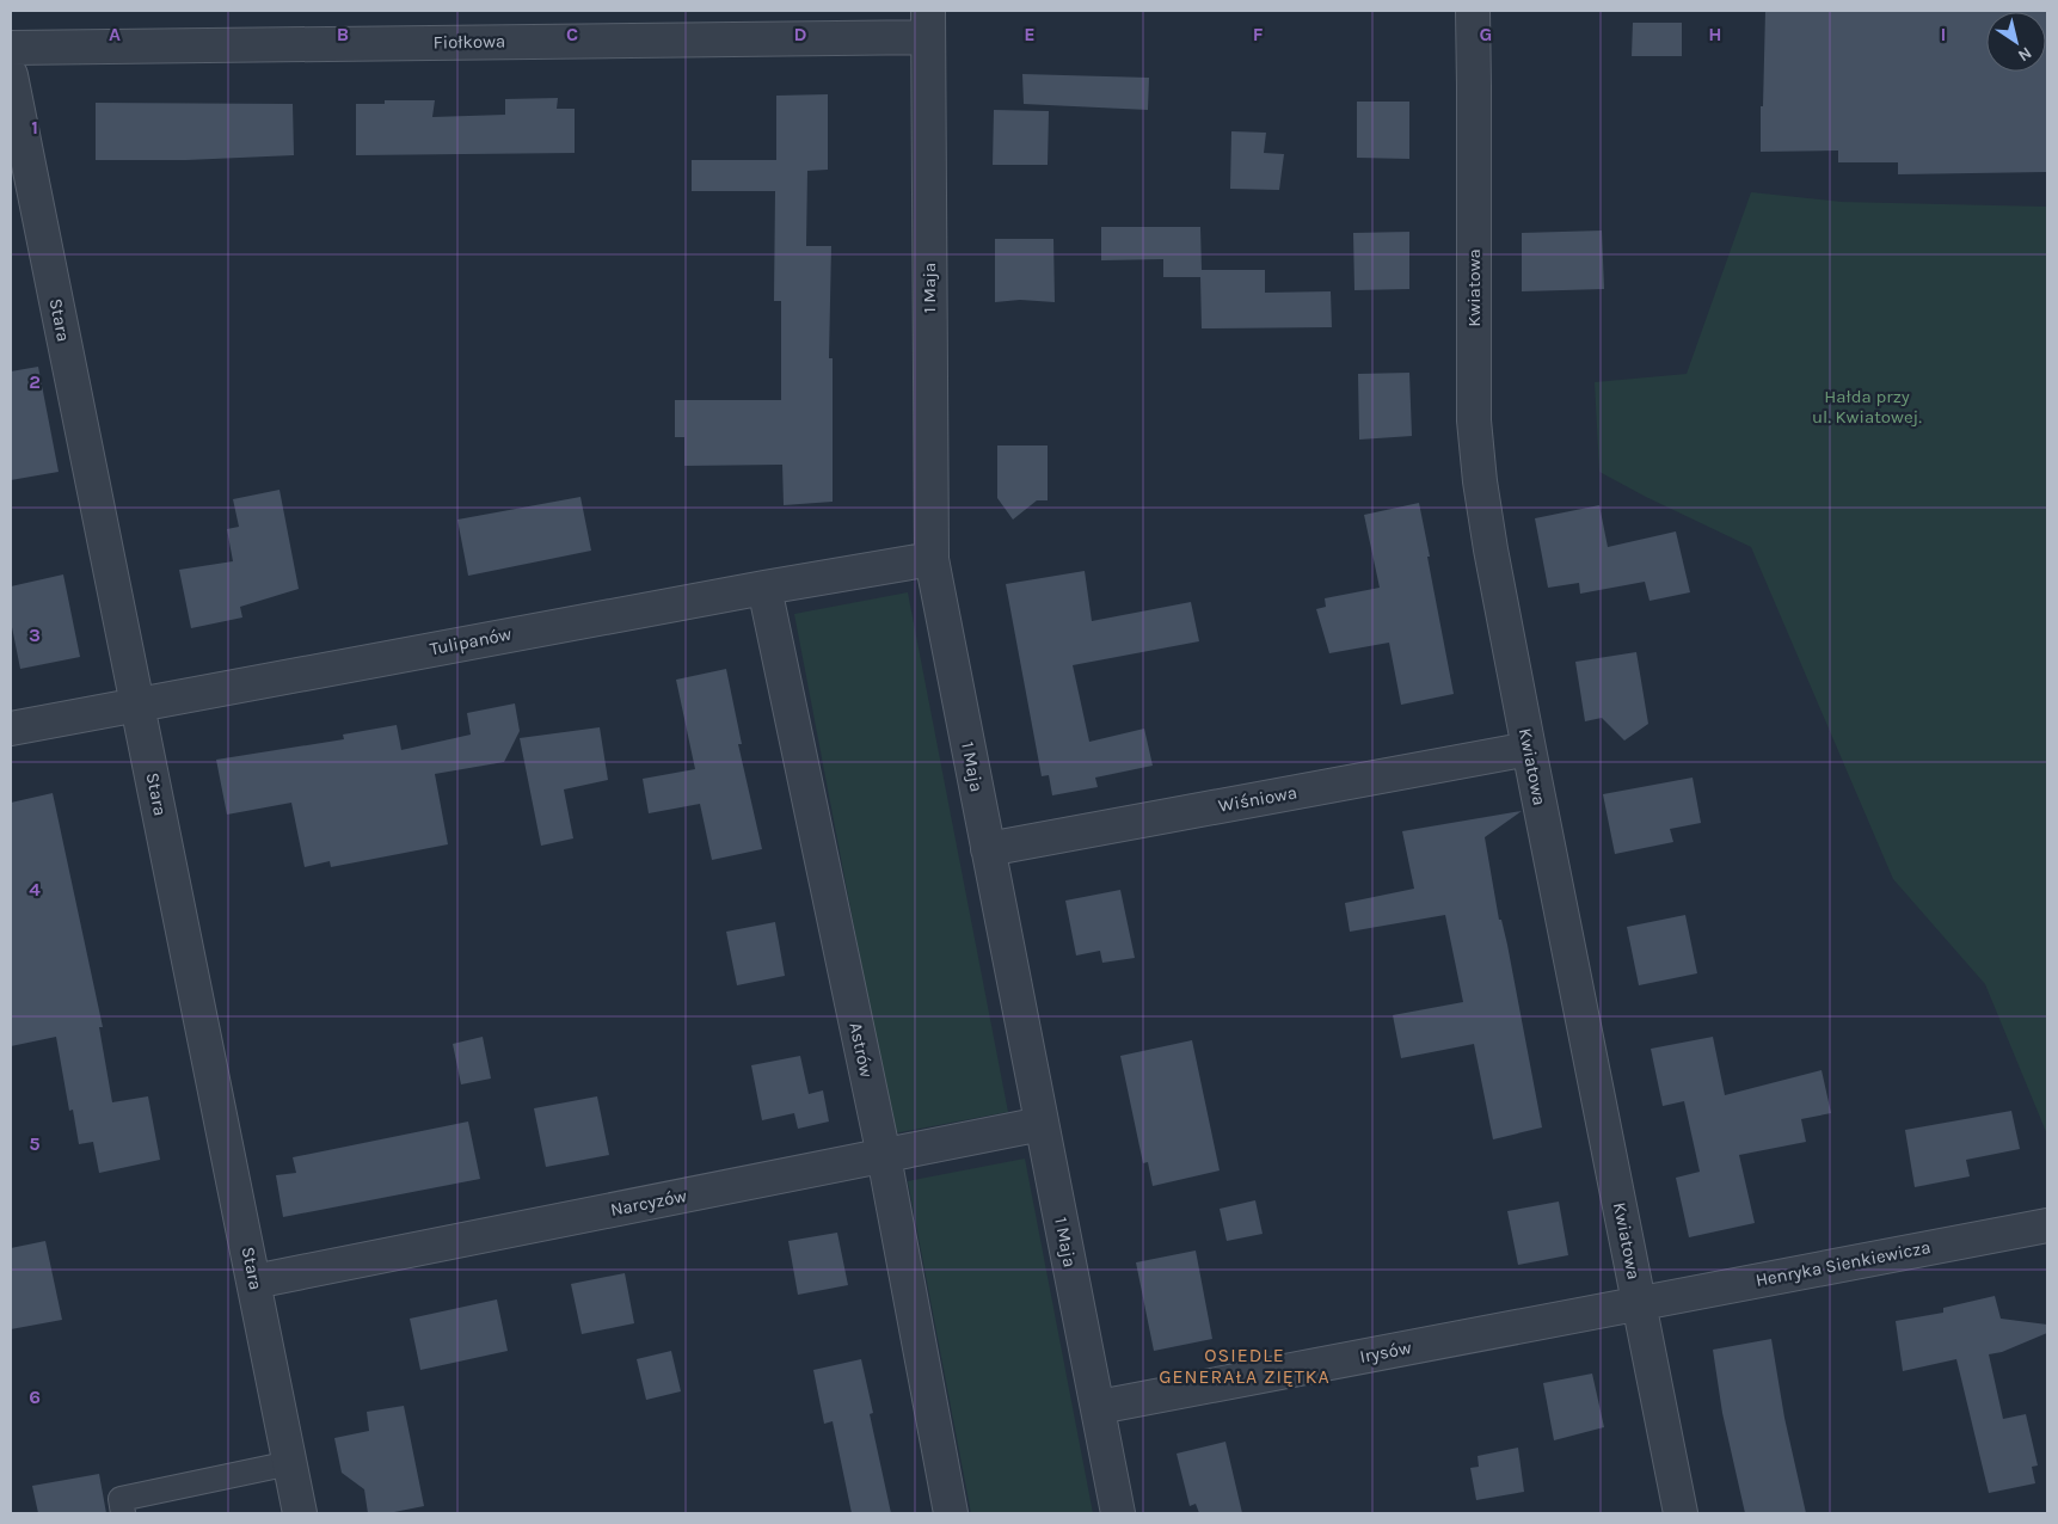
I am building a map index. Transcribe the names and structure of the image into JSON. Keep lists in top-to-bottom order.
{
  "streets": {
    "street": [
      "Fiołkowa",
      "1 Maja",
      "Kwiatowa",
      "Stara",
      "Tulipanów",
      "Wiśniowa",
      "Astrów",
      "Narcyzów",
      "Henryka Sienkiewicza",
      "Irysów"
    ]
  },
  "crossings": [
    ["Fiołkowa", "1 Maja"],
    ["1 Maja", "Tulipanów"],
    ["1 Maja", "Wiśniowa"],
    ["1 Maja", "Narcyzów"],
    ["1 Maja", "Irysów"],
    ["Kwiatowa", "Wiśniowa"],
    ["Kwiatowa", "Henryka Sienkiewicza"],
    ["Kwiatowa", "Irysów"],
    ["Stara", "Tulipanów"],
    ["Stara", "Narcyzów"],
    ["Tulipanów", "Astrów"],
    ["Astrów", "Narcyzów"],
    ["Henryka Sienkiewicza", "Irysów"]
  ],
  "districts": ["OSIEDLE GENERAŁA ZIĘTKA"],
  "parks": ["Hałda przy ul. Kwiatowej."],
  "north": "bottom right",
  "grid": {
    "columns": [
      "A",
      "B",
      "C",
      "D",
      "E",
      "F",
      "G",
      "H",
      "I"
    ],
    "rows": [
      "1",
      "2",
      "3",
      "4",
      "5",
      "6"
    ]
  }
}
